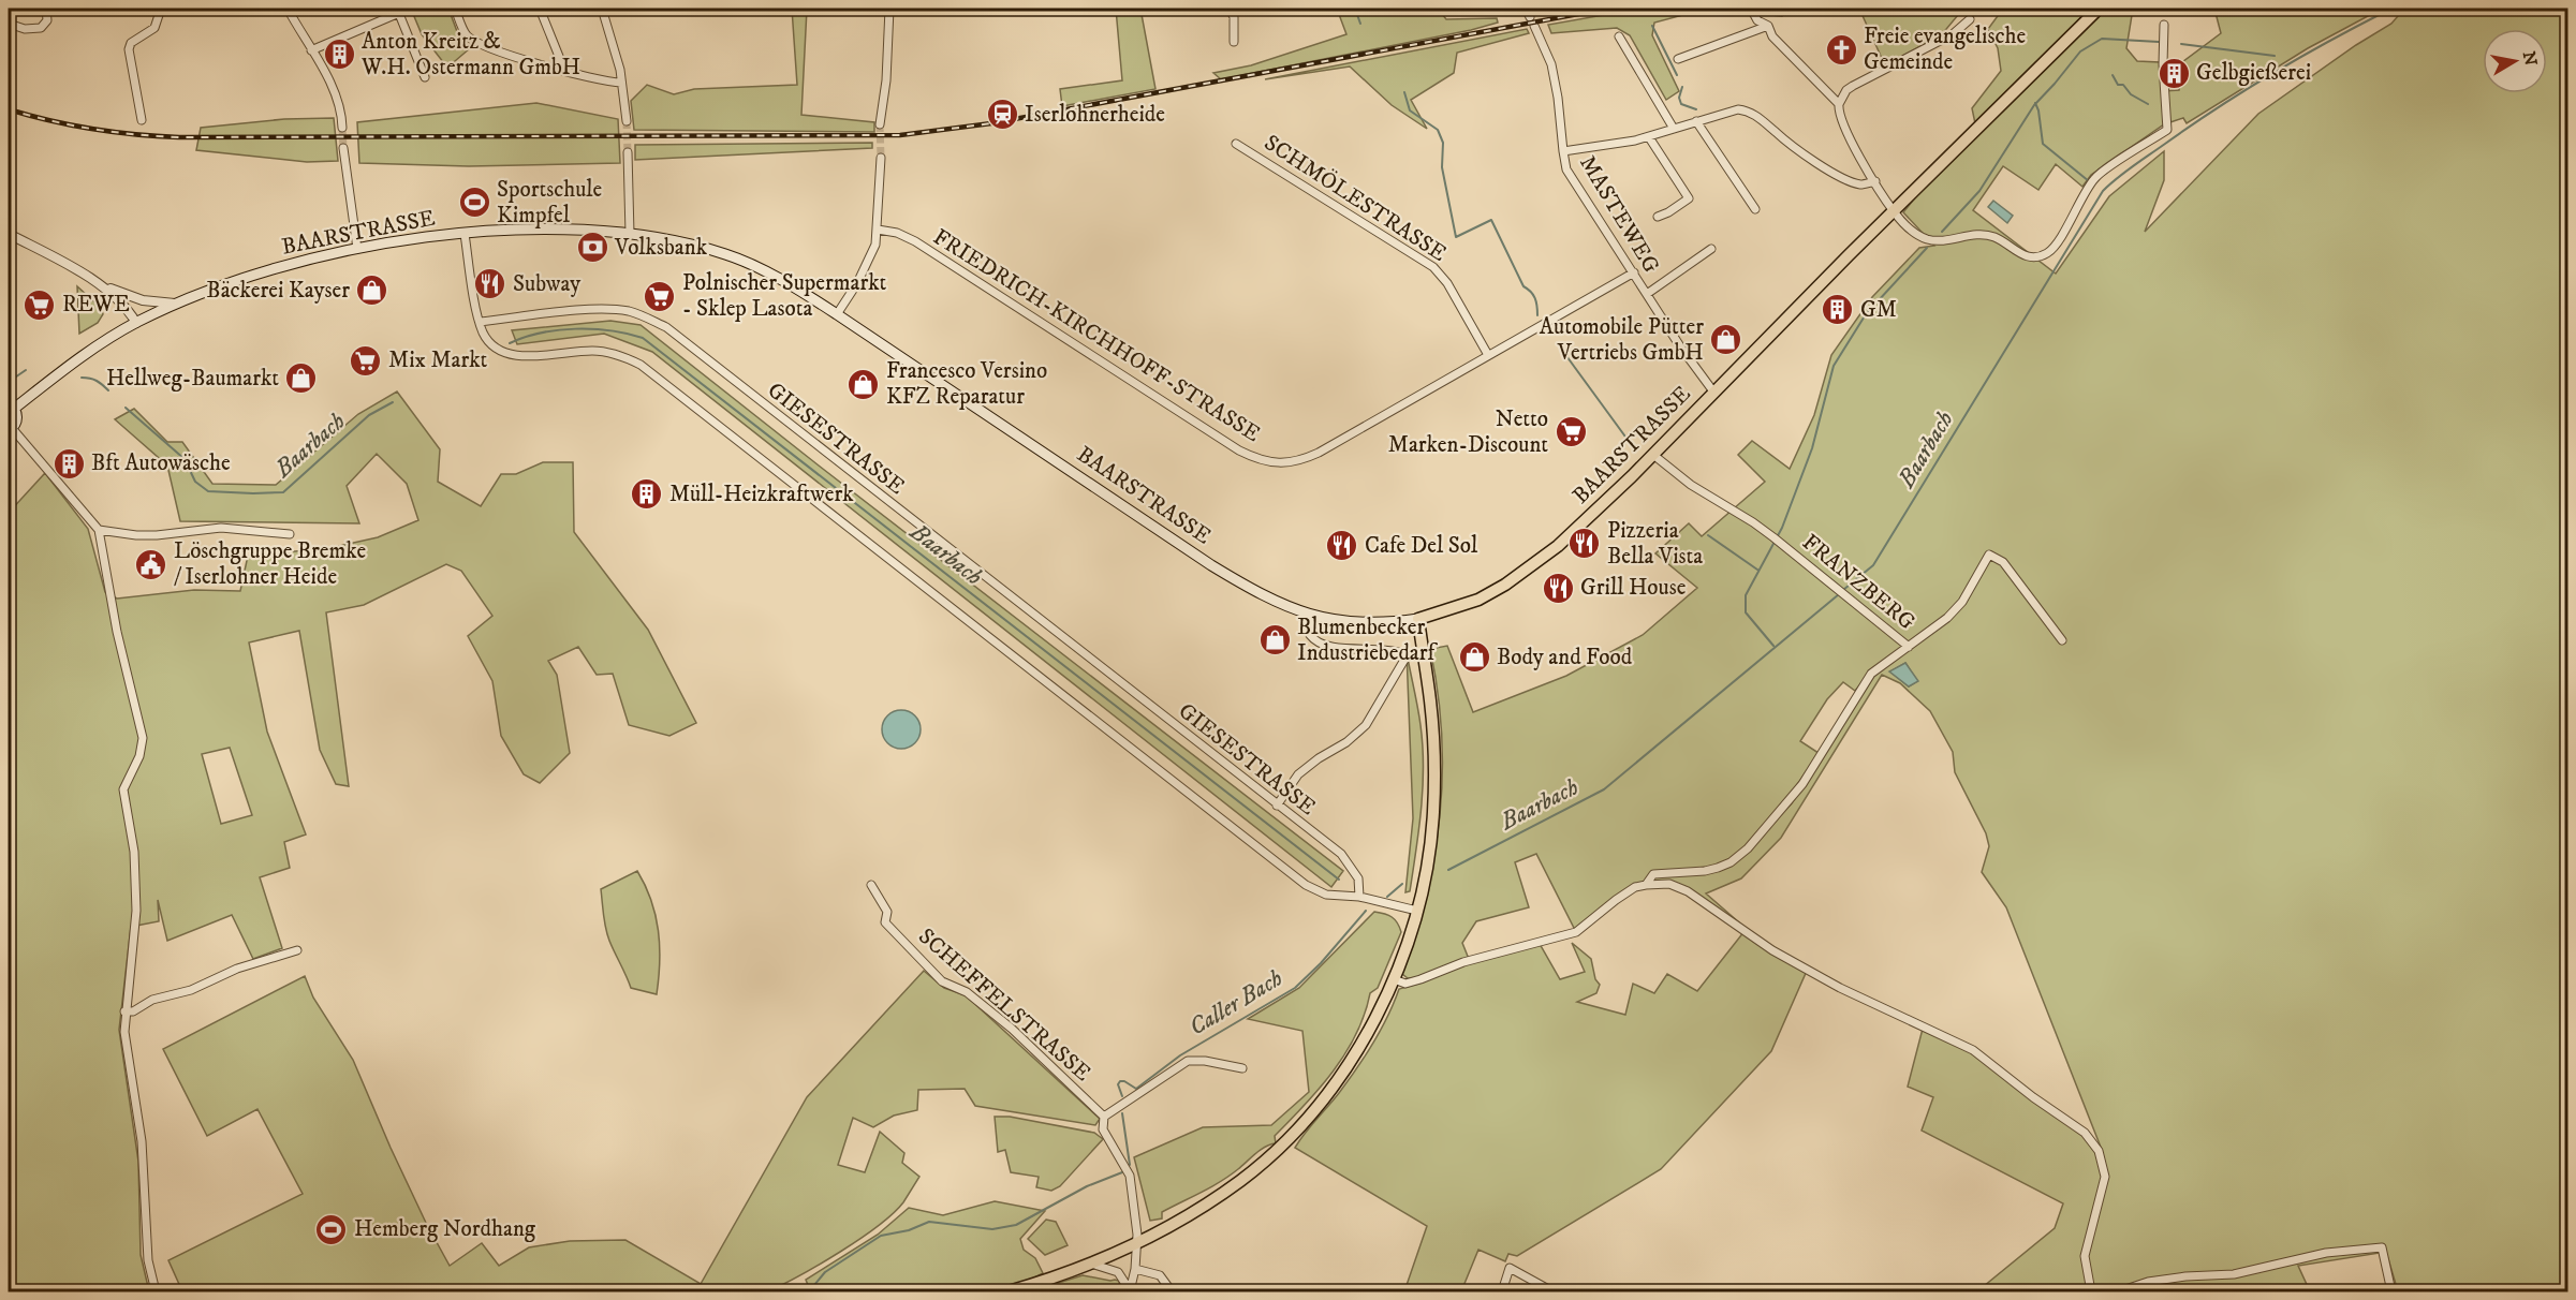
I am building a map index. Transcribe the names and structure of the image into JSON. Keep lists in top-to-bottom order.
{
  "streets": {
    "main road": ["BAARSTRASSE"],
    "street": [
      "SCHMÖLESTRASSE",
      "MASTEWEG",
      "FRIEDRICH-KIRCHHOFF-STRASSE",
      "GIESESTRASSE",
      "FRANZBERG",
      "SCHEFFELSTRASSE"
    ]
  },
  "crossings": [
    ["SCHMÖLESTRASSE", "FRIEDRICH-KIRCHHOFF-STRASSE"],
    ["MASTEWEG", "BAARSTRASSE"],
    ["MASTEWEG", "FRIEDRICH-KIRCHHOFF-STRASSE"],
    ["BAARSTRASSE", "FRANZBERG"]
  ],
  "water": ["Baarbach", "Caller Bach"],
  "places": {
    "church": ["Freie evangelische Gemeinde"],
    "building": [
      "Anton Kreitz & W.H. Ostermann GmbH",
      "Gelbgießerei",
      "GM",
      "Bft Autowäsche",
      "Müll-Heizkraftwerk"
    ],
    "station": ["Iserlohnerheide"],
    "sports": ["Sportschule Kimpfel", "Hemberg Nordhang"],
    "bank": ["Volksbank"],
    "restaurant": [
      "Subway",
      "Pizzeria Bella Vista",
      "Cafe Del Sol",
      "Grill House"
    ],
    "shop": [
      "Bäckerei Kayser",
      "Automobile Pütter Vertriebs GmbH",
      "Hellweg-Baumarkt",
      "Francesco Versino KFZ Reparatur",
      "Blumenbecker Industriebedarf",
      "Body and Food"
    ],
    "supermarket": [
      "Polnischer Supermarkt - Sklep Lasota",
      "REWE",
      "Mix Markt",
      "Netto Marken-Discount"
    ],
    "public building": ["Löschgruppe Bremke / Iserlohner Heide"]
  },
  "north": "right"
}
